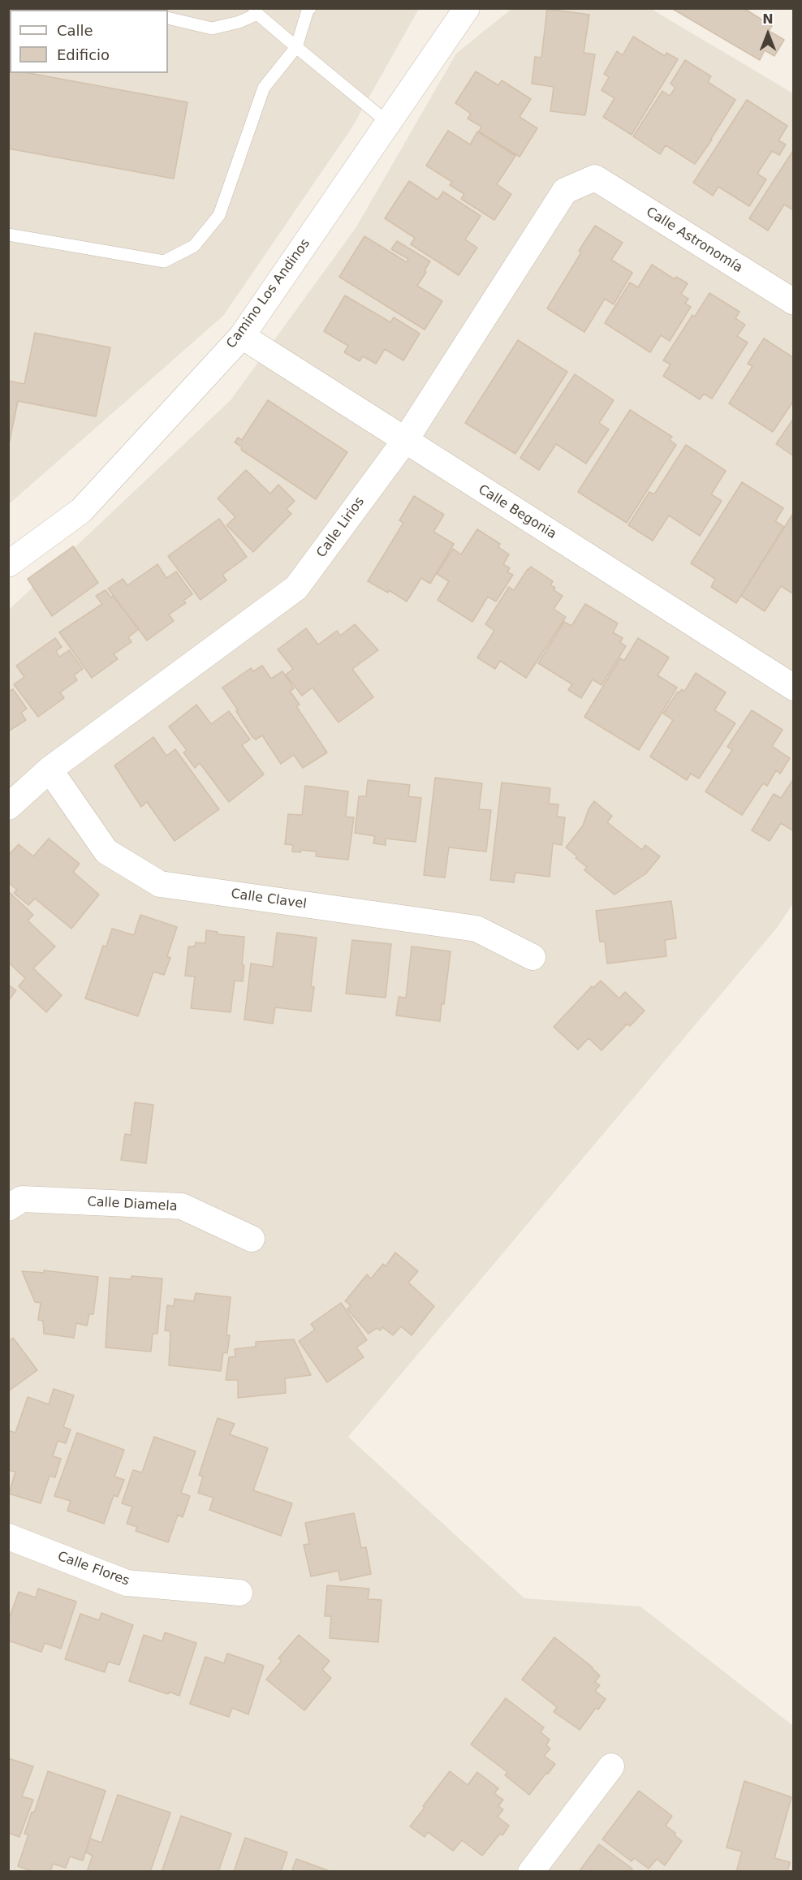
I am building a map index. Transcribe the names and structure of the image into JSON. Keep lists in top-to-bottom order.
{
  "streets": {
    "street": [
      "Calle Astronomía",
      "Camino Los Andinos",
      "Calle Begonia",
      "Calle Lirios",
      "Calle Clavel",
      "Calle Diamela",
      "Calle Flores"
    ]
  },
  "crossings": [
    ["Calle Astronomía", "Calle Lirios"],
    ["Camino Los Andinos", "Calle Begonia"],
    ["Calle Begonia", "Calle Lirios"],
    ["Calle Lirios", "Calle Clavel"]
  ],
  "legend": ["Calle", "Edificio"],
  "north": "top"
}
